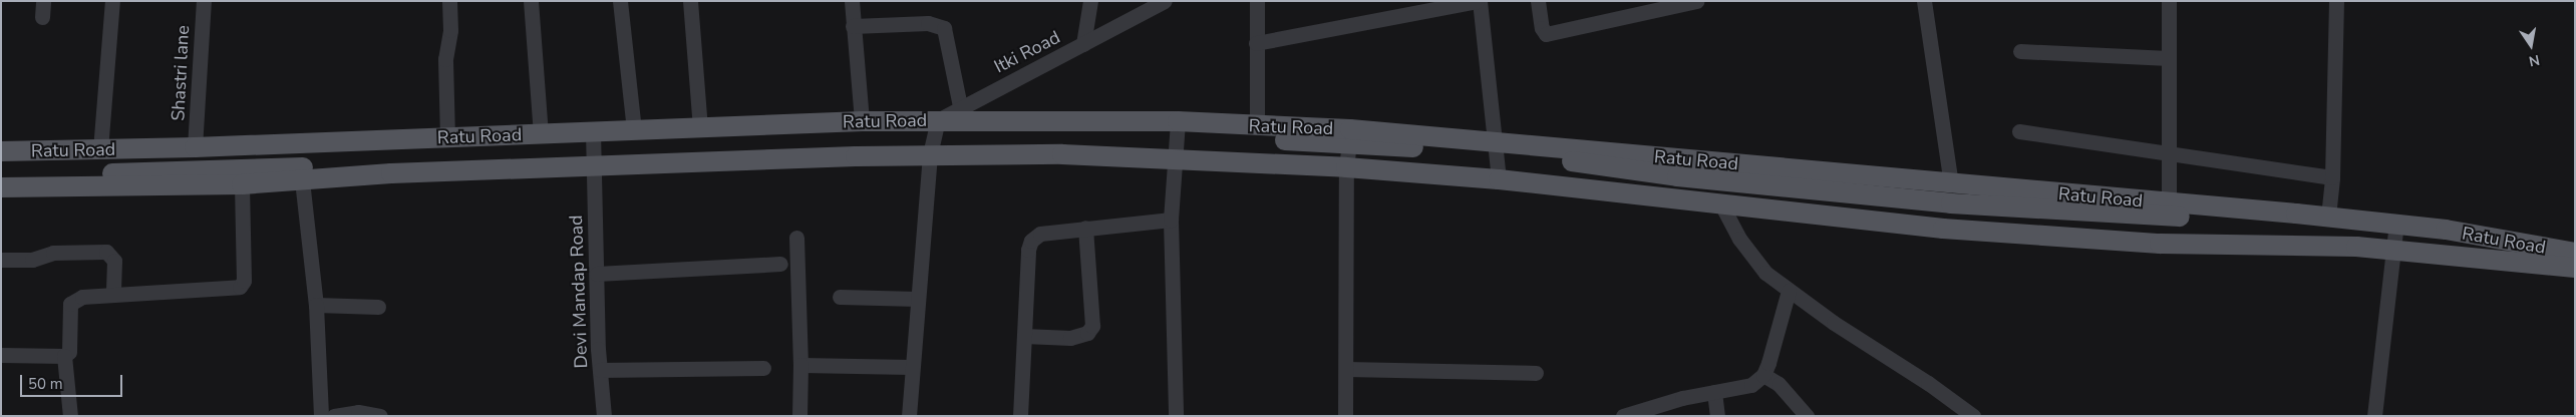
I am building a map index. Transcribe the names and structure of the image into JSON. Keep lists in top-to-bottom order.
{
  "streets": {
    "main road": ["Ratu Road"],
    "street": ["Itki Road", "Shastri lane", "Devi Mandap Road"]
  },
  "crossings": [
    ["Itki Road", "Ratu Road"],
    ["Shastri lane", "Ratu Road"],
    ["Ratu Road", "Devi Mandap Road"]
  ],
  "scale_bar": "50 m",
  "north": "bottom"
}
